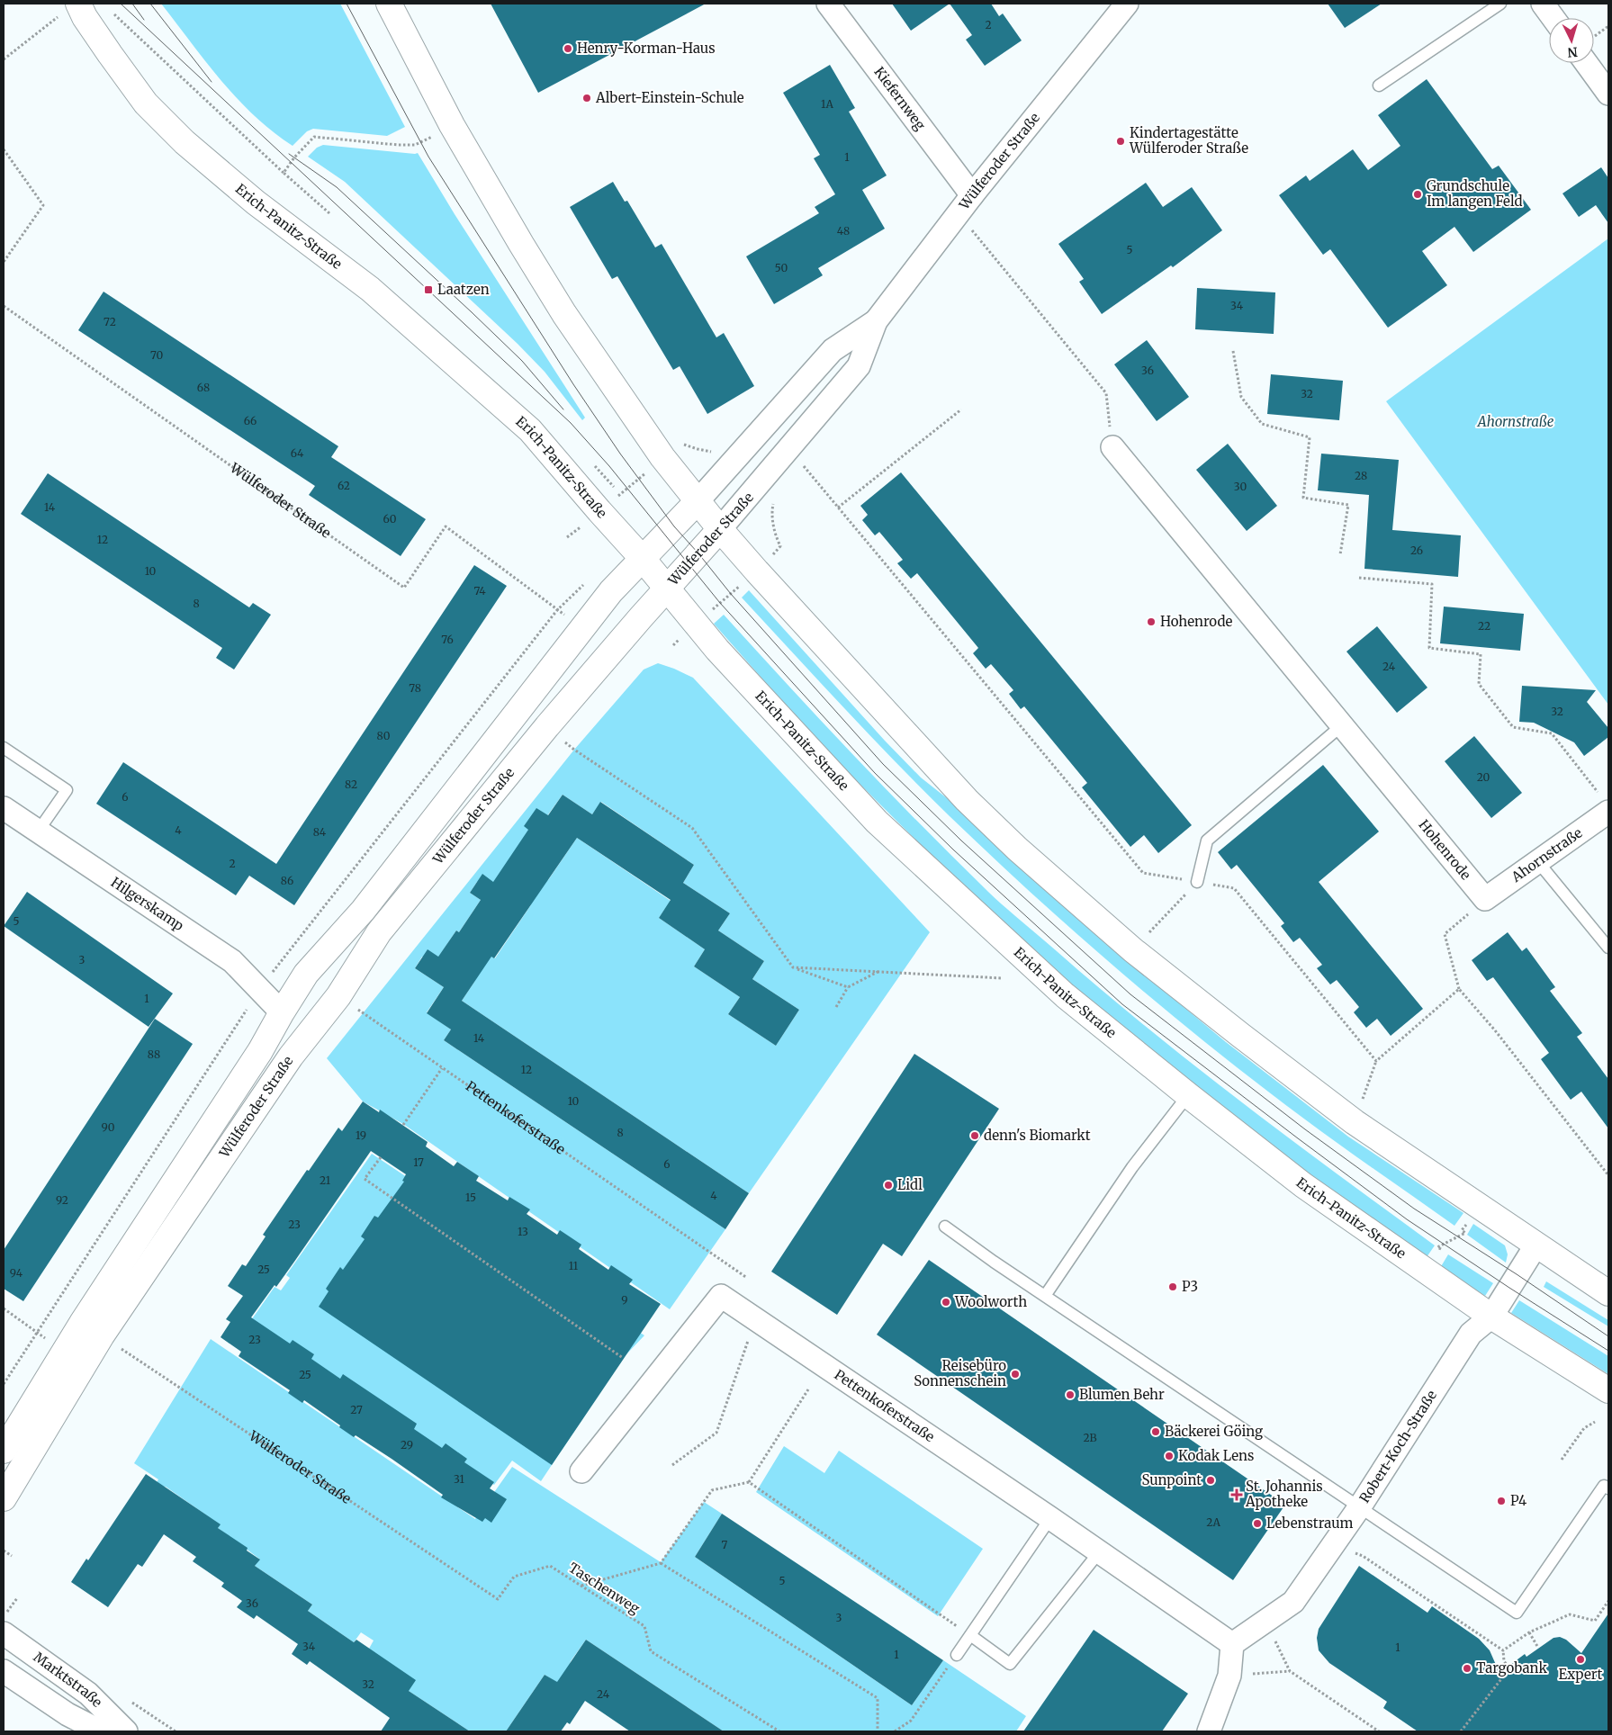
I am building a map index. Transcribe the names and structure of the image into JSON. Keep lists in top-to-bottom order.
{
  "streets": {
    "main road": ["Wülferoder Straße", "Erich-Panitz-Straße"],
    "street": [
      "Kiefernweg",
      "Hohenrode",
      "Ahornstraße",
      "Hilgerskamp",
      "Pettenkoferstraße",
      "Robert-Koch-Straße",
      "Marktstraße"
    ],
    "path": ["Taschenweg"]
  },
  "crossings": [
    ["Kiefernweg", "Wülferoder Straße"],
    ["Wülferoder Straße", "Erich-Panitz-Straße"],
    ["Wülferoder Straße", "Hilgerskamp"],
    ["Wülferoder Straße", "Pettenkoferstraße"],
    ["Wülferoder Straße", "Taschenweg"],
    ["Erich-Panitz-Straße", "Robert-Koch-Straße"],
    ["Hohenrode", "Ahornstraße"],
    ["Pettenkoferstraße", "Robert-Koch-Straße"]
  ],
  "parks": ["Ahornstraße"],
  "places": {
    "other": [
      "Henry-Korman-Haus",
      "Albert-Einstein-Schule",
      "Kindertagestätte Wülferoder Straße",
      "Grundschule Im langen Feld",
      "Hohenrode",
      "denn's Biomarkt",
      "Lidl",
      "P3",
      "Woolworth",
      "Reisebüro Sonnenschein",
      "Blumen Behr",
      "Bäckerei Göing",
      "Kodak Lens",
      "Sunpoint",
      "P4",
      "Lebenstraum",
      "Expert",
      "Targobank"
    ],
    "transit": ["Laatzen"],
    "health": ["St. Johannis Apotheke"]
  },
  "house_numbers": [
    "2",
    "1A",
    "1",
    "48",
    "5",
    "50",
    "34",
    "72",
    "70",
    "36",
    "68",
    "32",
    "66",
    "64",
    "28",
    "62",
    "30",
    "14",
    "60",
    "12",
    "26",
    "10",
    "74",
    "8",
    "22",
    "76",
    "24",
    "78",
    "32",
    "80",
    "20",
    "82",
    "6",
    "4",
    "84",
    "2",
    "86",
    "5",
    "3",
    "1",
    "14",
    "88",
    "12",
    "10",
    "90",
    "8",
    "19",
    "17",
    "6",
    "21",
    "4",
    "15",
    "92",
    "23",
    "13",
    "11",
    "25",
    "94",
    "9",
    "23",
    "25",
    "27",
    "2B",
    "29",
    "31",
    "2A",
    "7",
    "5",
    "36",
    "3",
    "34",
    "1",
    "1",
    "32",
    "24"
  ],
  "north": "bottom"
}
